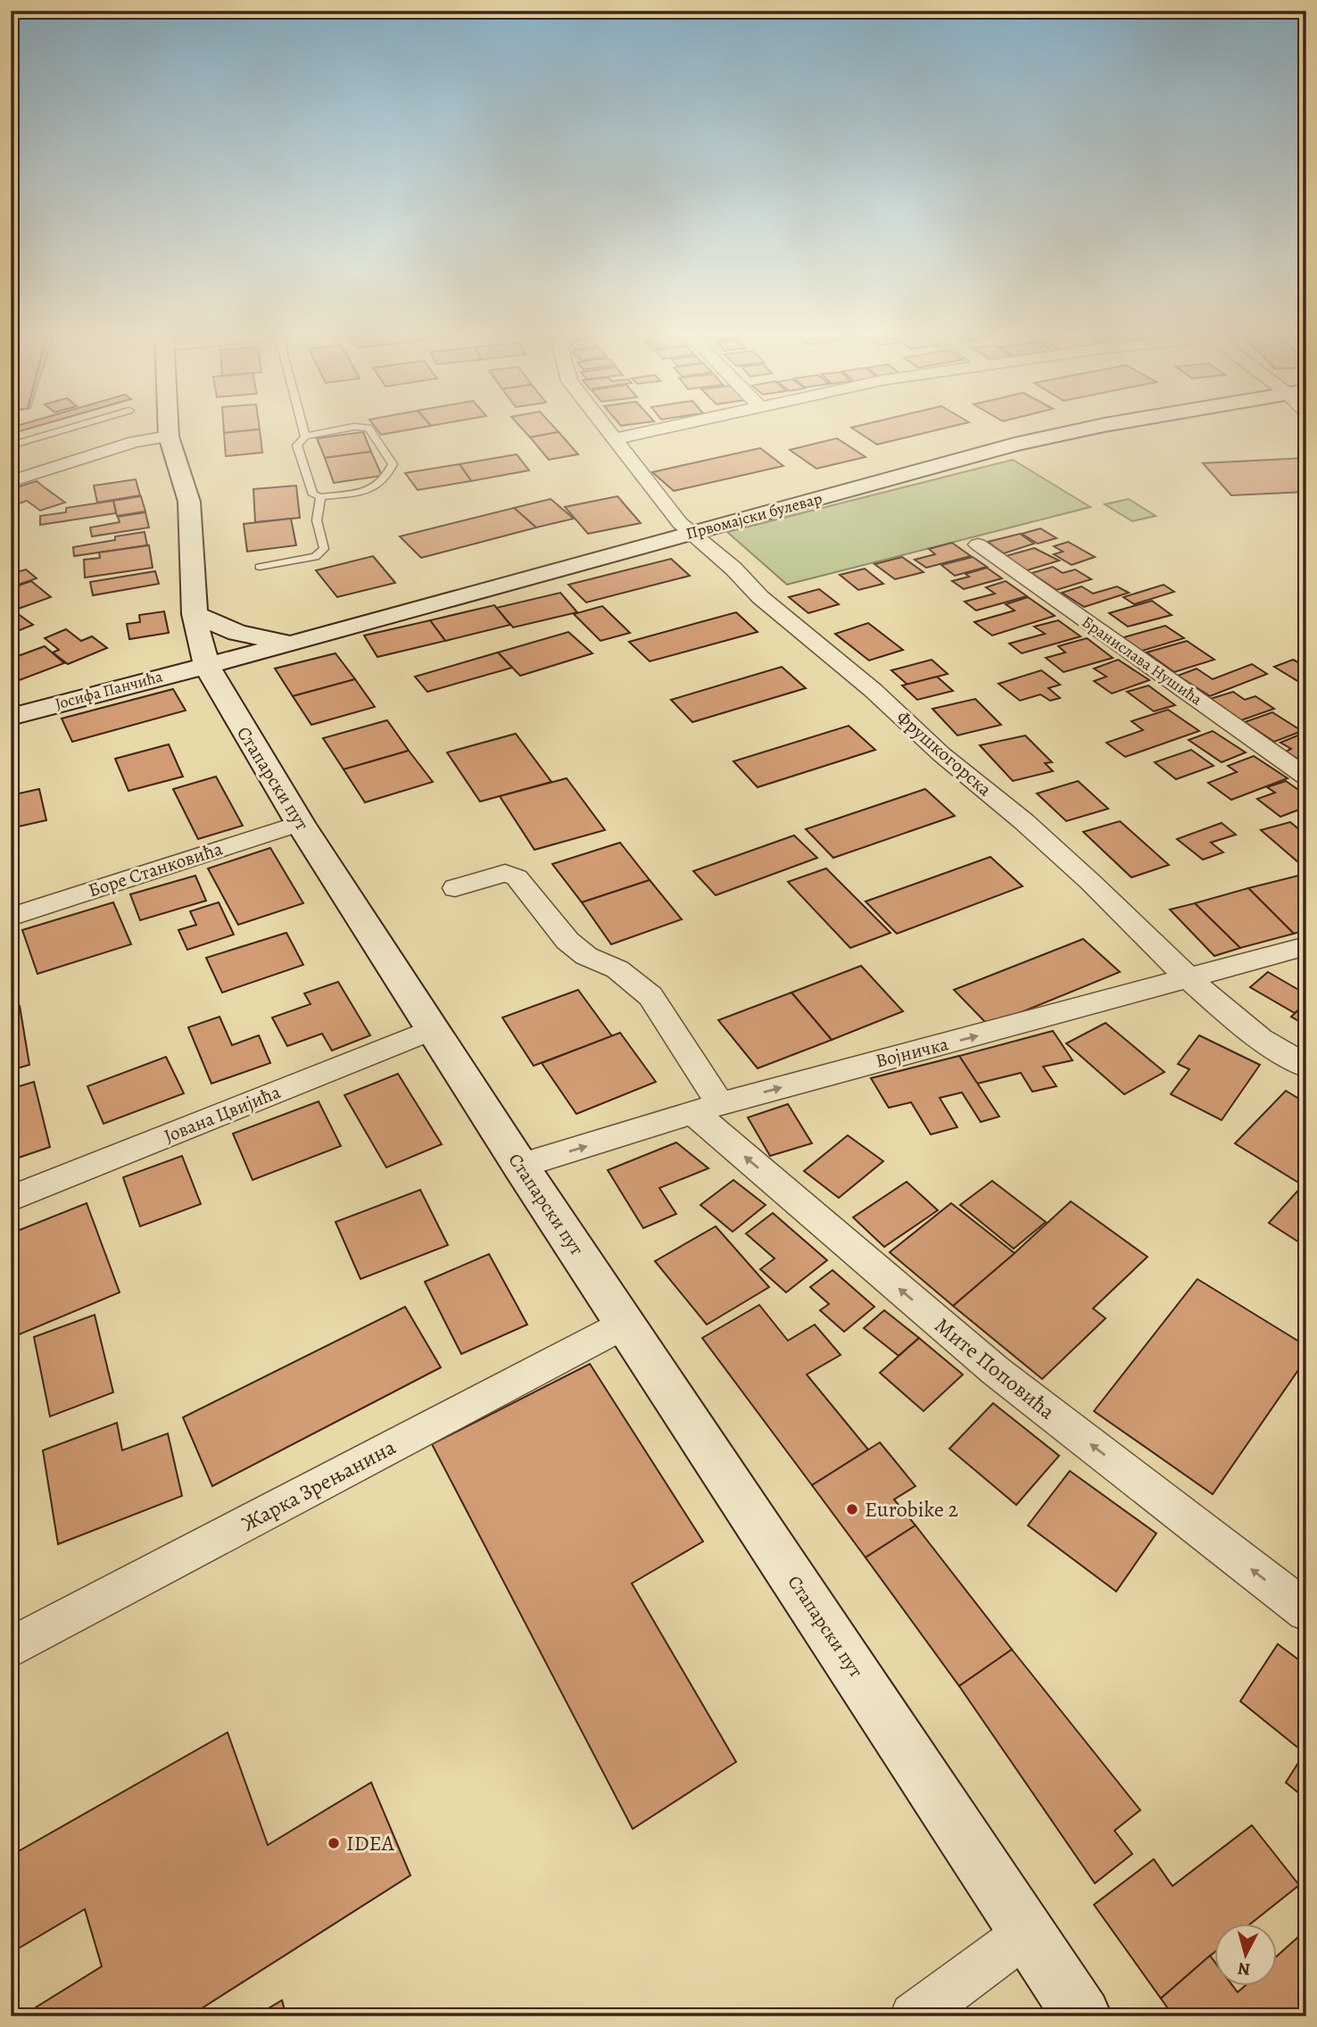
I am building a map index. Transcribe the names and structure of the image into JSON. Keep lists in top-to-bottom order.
{
  "streets": {
    "main road": ["Првомајски булевар", "Јосифа Панчића", "Стапарски пут"],
    "street": [
      "Бранислава Нушића",
      "Фрушкогорска",
      "Боре Станковића",
      "Војничка",
      "Јована Цвијића",
      "Мите Поповића",
      "Жарка Зрењанина"
    ]
  },
  "crossings": [
    ["Првомајски булевар", "Јосифа Панчића"],
    ["Првомајски булевар", "Фрушкогорска"],
    ["Првомајски булевар", "Стапарски пут"],
    ["Јосифа Панчића", "Стапарски пут"],
    ["Фрушкогорска", "Војничка"],
    ["Стапарски пут", "Боре Станковића"],
    ["Стапарски пут", "Војничка"],
    ["Стапарски пут", "Јована Цвијића"],
    ["Стапарски пут", "Жарка Зрењанина"],
    ["Војничка", "Мите Поповића"]
  ],
  "one_way": ["Војничка", "Мите Поповића"],
  "places": ["Eurobike 2", "IDEA"],
  "north": "bottom"
}
